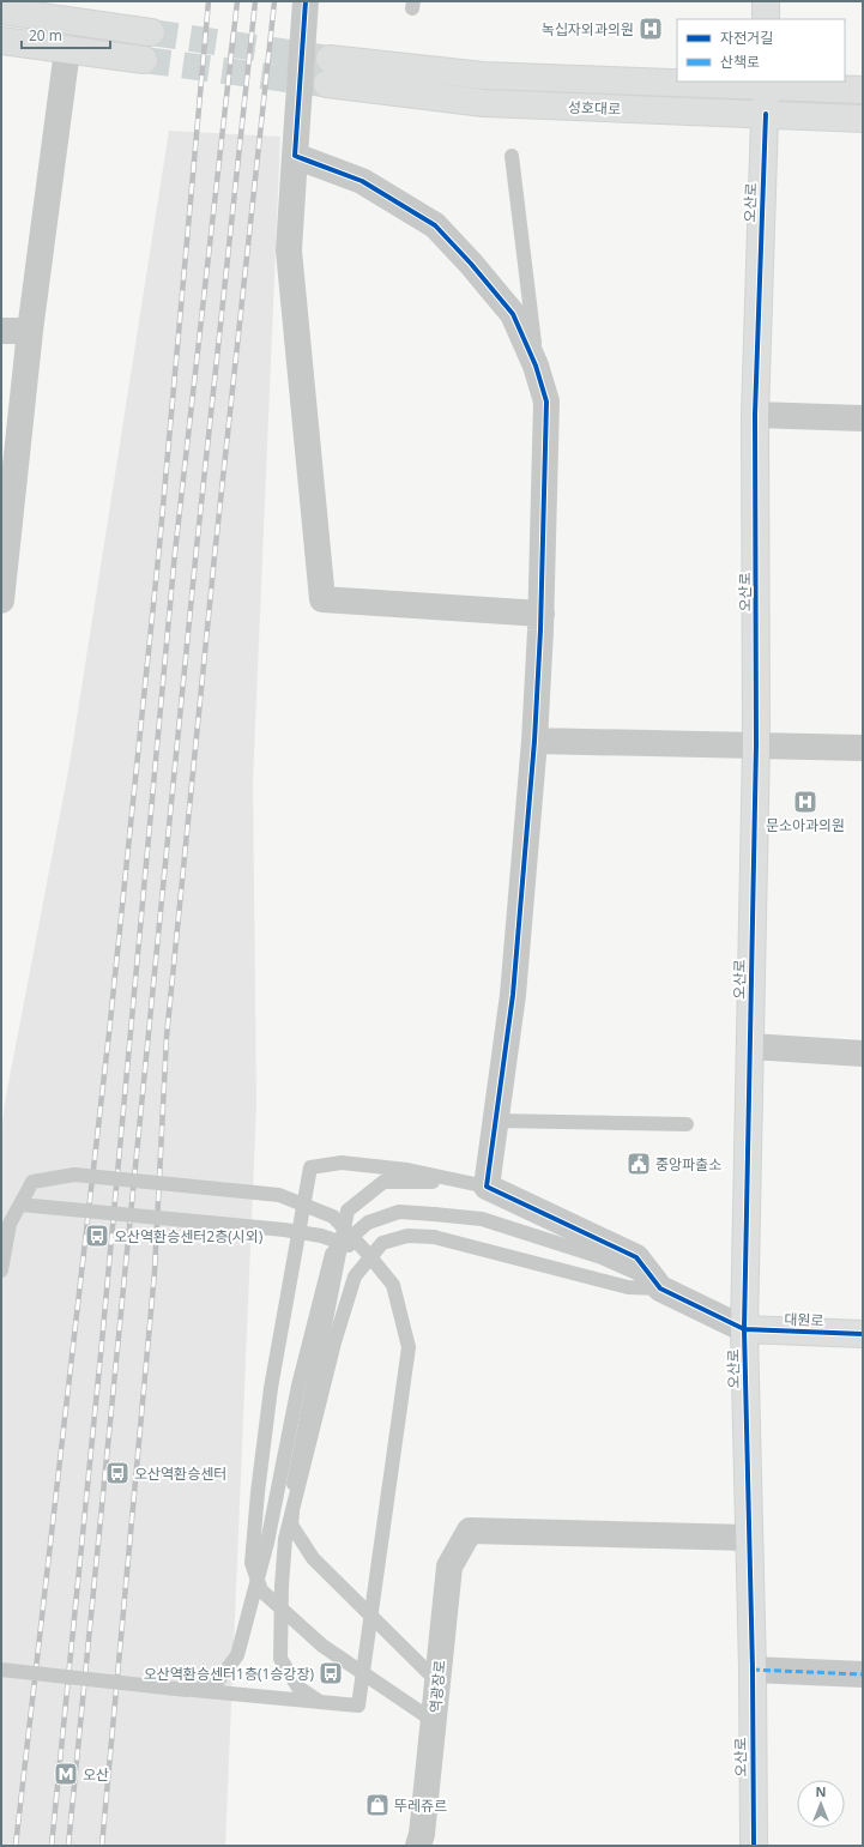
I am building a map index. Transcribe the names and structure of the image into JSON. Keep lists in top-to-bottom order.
{
  "streets": {
    "street": [
      "성호대로",
      "오산로",
      "대원로",
      "역광장로"
    ]
  },
  "crossings": [
    ["성호대로", "오산로"],
    ["오산로", "대원로"],
    ["오산로", "역광장로"]
  ],
  "places": {
    "hospital": ["녹십자외과의원", "문소아과의원"],
    "public building": ["중앙파출소"],
    "bus stop": ["오산역환승센터2층(시외)", "오산역환승센터", "오산역환승센터1층(1승강장)"],
    "metro station": ["오산"],
    "shop": ["뚜레쥬르"]
  },
  "legend": ["자전거길", "산책로"],
  "scale_bar": "20 m",
  "north": "top"
}
